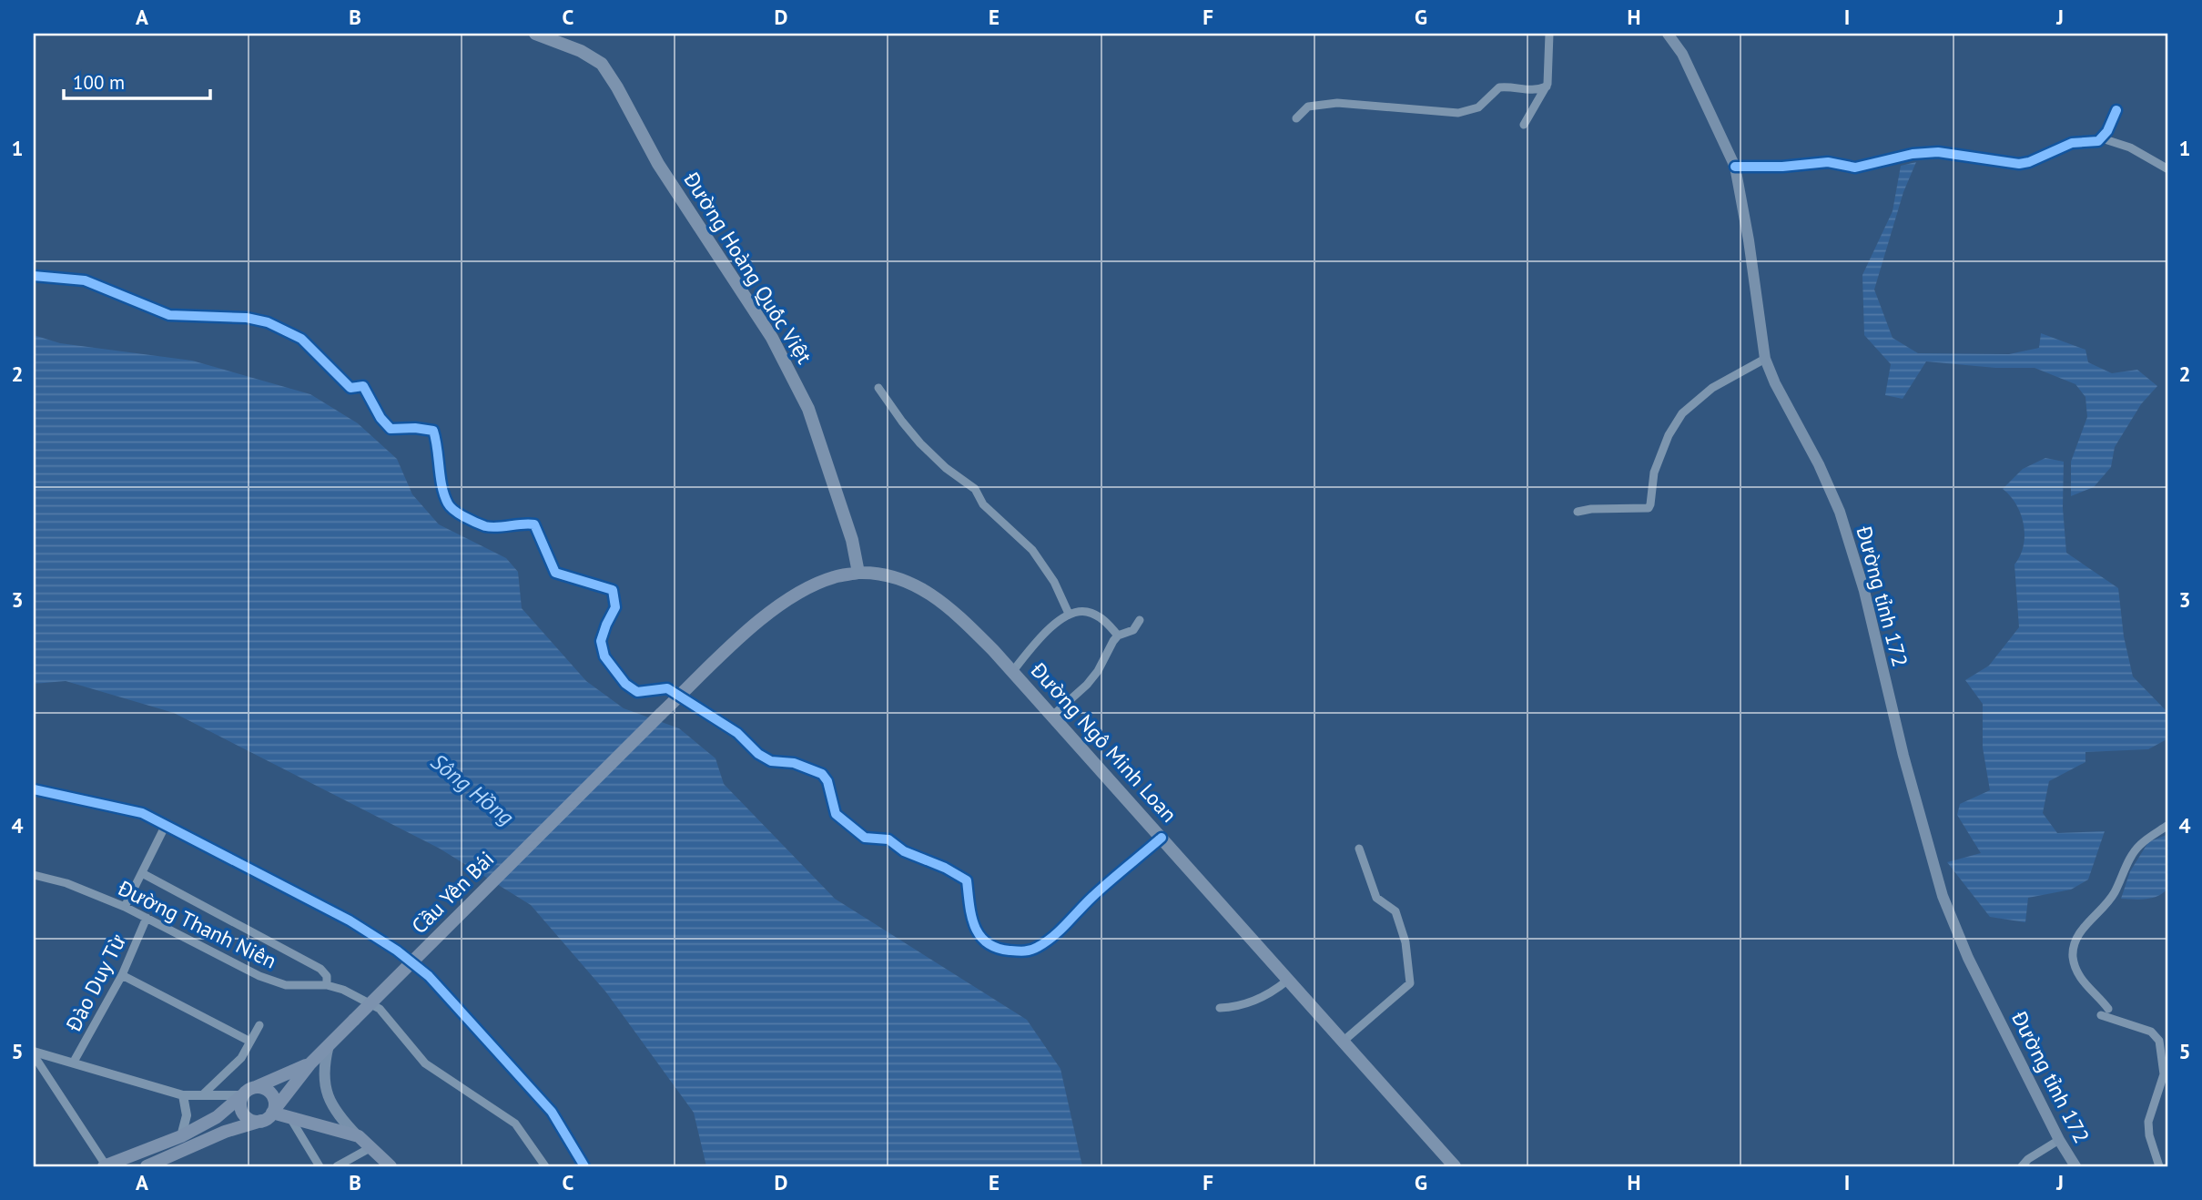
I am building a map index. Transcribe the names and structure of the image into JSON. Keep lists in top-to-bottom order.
{
  "streets": {
    "highway": ["Đường Hoàng Quốc Việt", "Đường Ngô Minh Loan"],
    "main road": ["Đường tỉnh 172", "Cầu Yên Bái"],
    "street": ["Đường Thanh Niên", "Đào Duy Từ"]
  },
  "crossings": [
    ["Đường Hoàng Quốc Việt", "Đường Ngô Minh Loan"],
    ["Đường Ngô Minh Loan", "Cầu Yên Bái"],
    ["Đường Thanh Niên", "Đào Duy Từ"]
  ],
  "water": ["Sông Hồng"],
  "scale_bar": "100 m",
  "grid": {
    "columns": [
      "A",
      "B",
      "C",
      "D",
      "E",
      "F",
      "G",
      "H",
      "I",
      "J"
    ],
    "rows": [
      "1",
      "2",
      "3",
      "4",
      "5"
    ]
  }
}
